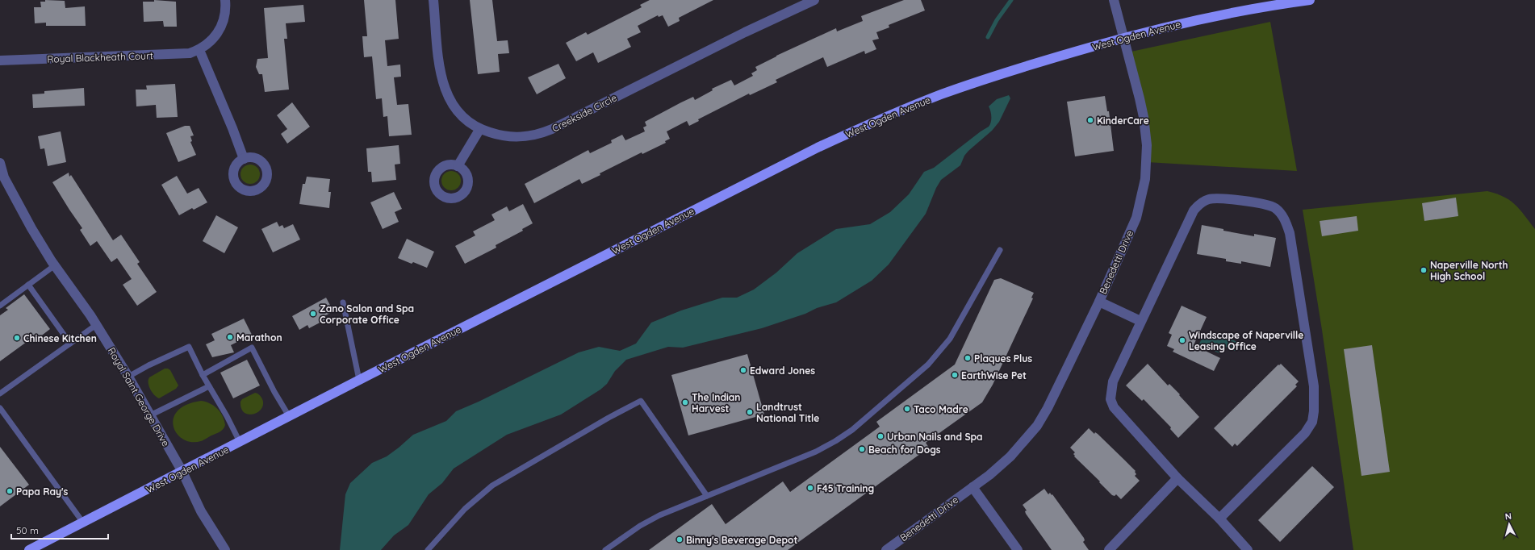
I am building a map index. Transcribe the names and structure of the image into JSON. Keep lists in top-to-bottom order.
{
  "streets": {
    "main road": ["West Ogden Avenue"],
    "street": [
      "Royal Blackheath Court",
      "Creekside Circle",
      "Benedetti Drive",
      "Royal Saint George Drive"
    ]
  },
  "crossings": [
    ["West Ogden Avenue", "Benedetti Drive"],
    ["West Ogden Avenue", "Royal Saint George Drive"]
  ],
  "places": [
    "KinderCare",
    "Naperville North High School",
    "Zano Salon and Spa Corporate Office",
    "Marathon",
    "Chinese Kitchen",
    "Windscape of Naperville Leasing Office",
    "Plaques Plus",
    "Edward Jones",
    "EarthWise Pet",
    "The Indian Harvest",
    "Taco Madre",
    "Landtrust National Title",
    "Urban Nails and Spa",
    "Beach for Dogs",
    "F45 Training",
    "Papa Ray's",
    "Binny's Beverage Depot"
  ],
  "scale_bar": "50 m",
  "north": "top"
}
